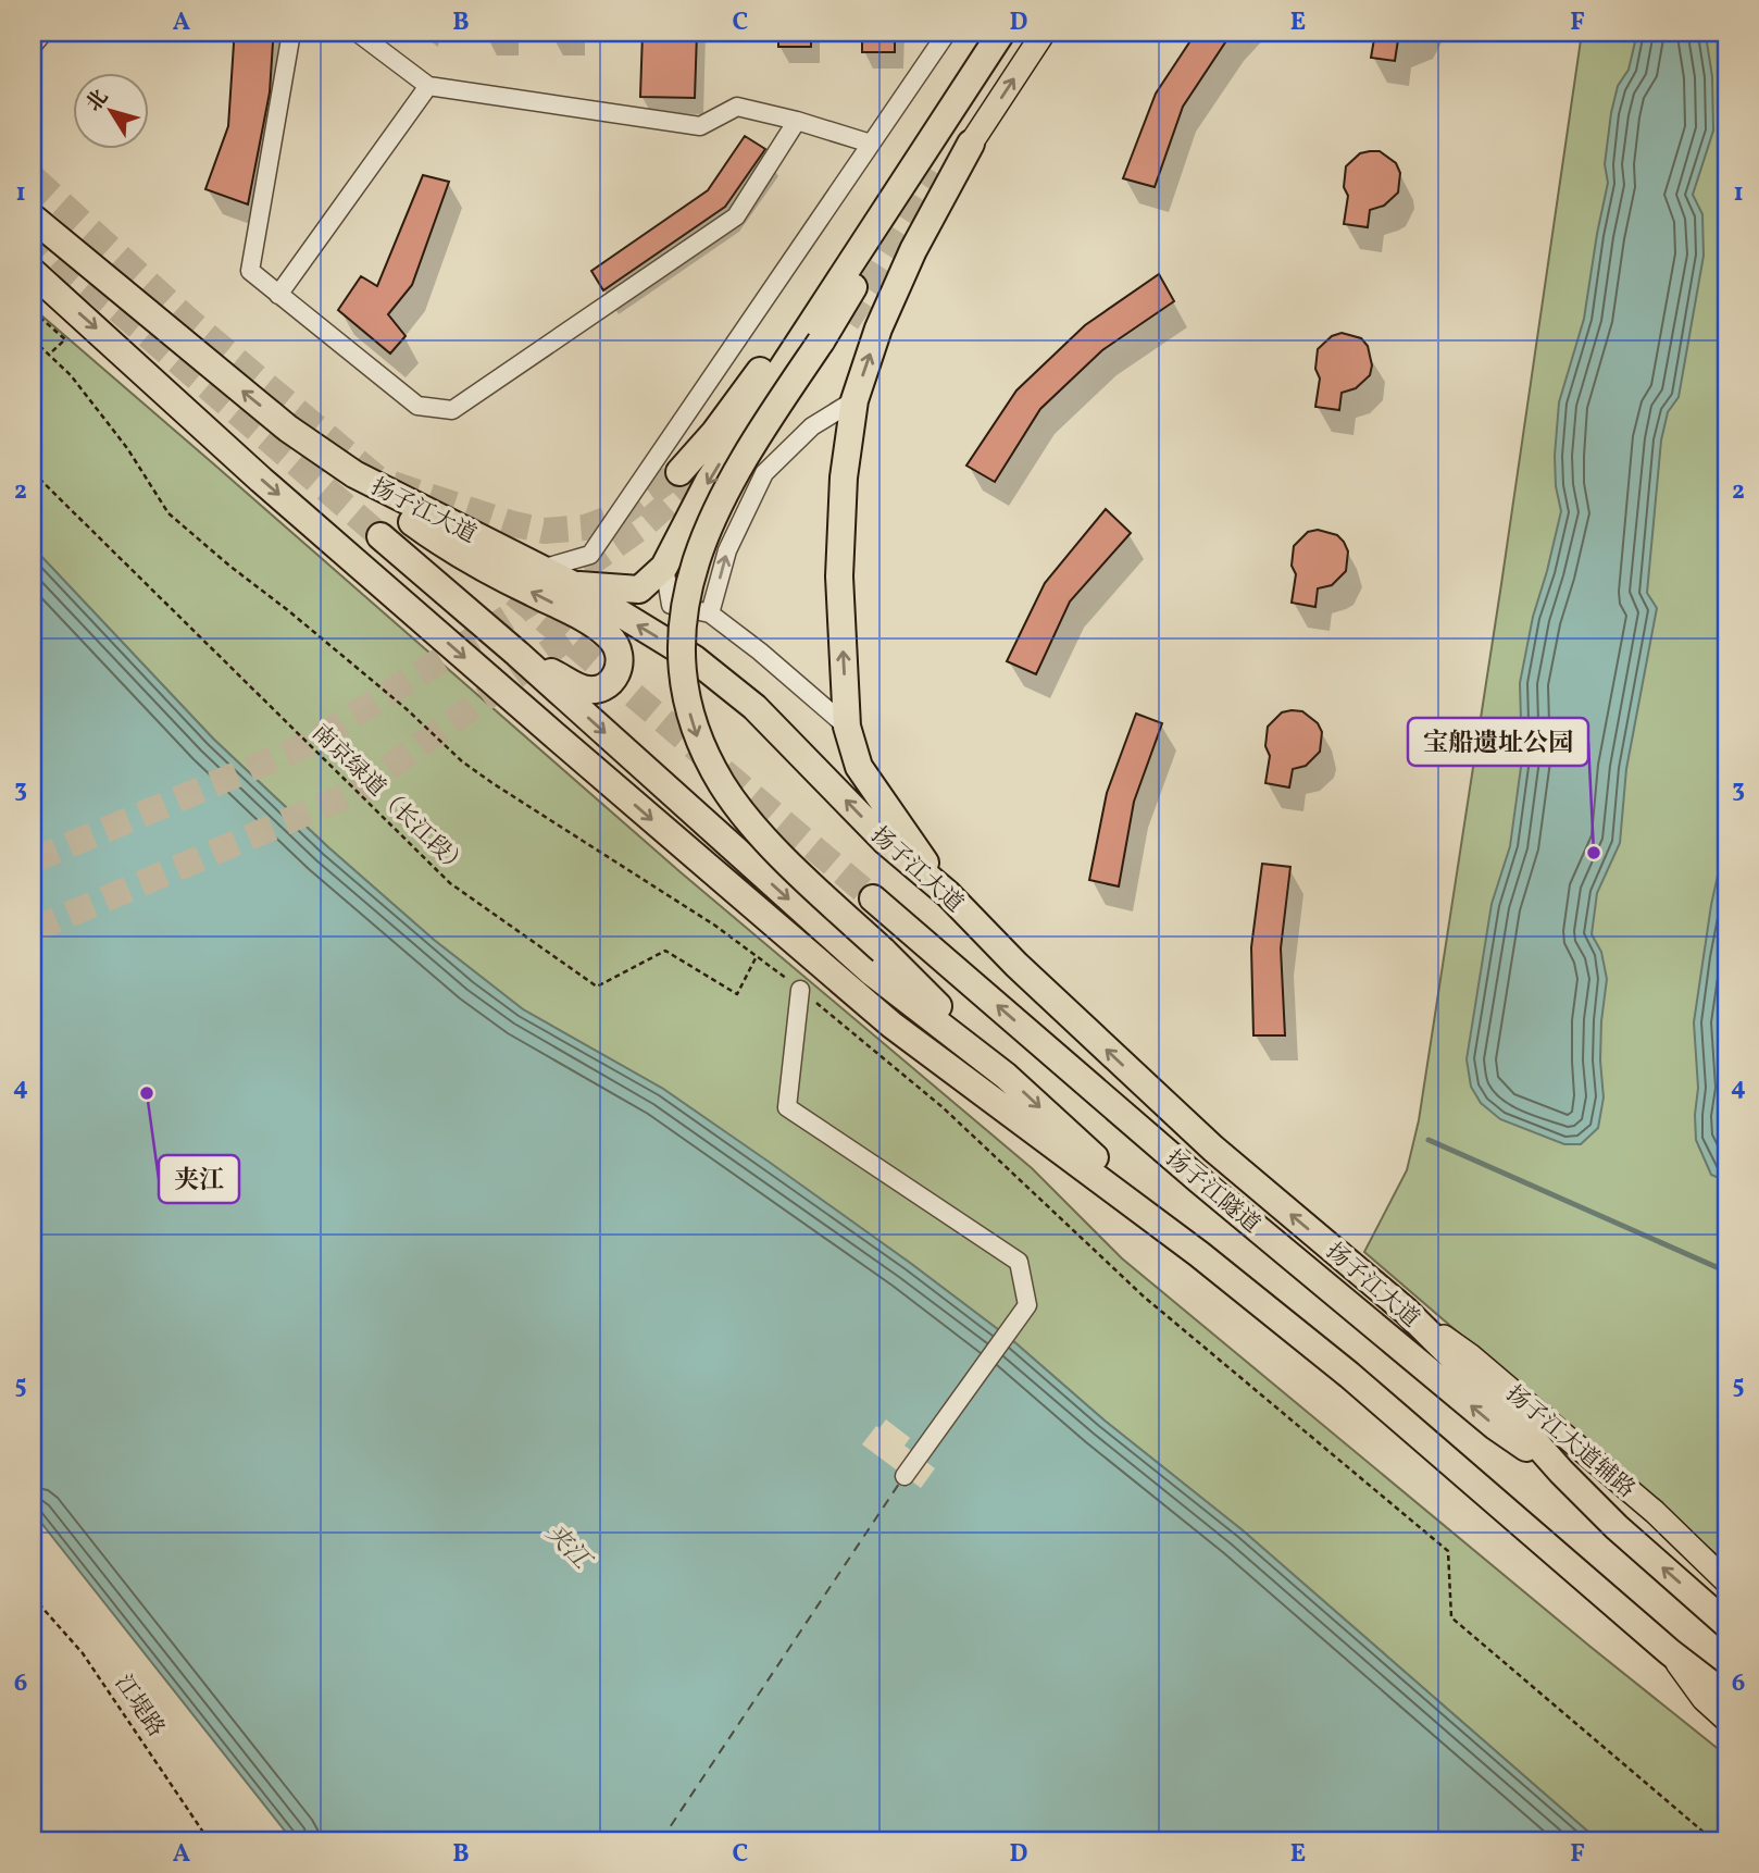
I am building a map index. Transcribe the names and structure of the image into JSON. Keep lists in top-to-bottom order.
{
  "streets": {
    "highway": ["扬子江大道", "扬子江隧道"],
    "main road": ["扬子江大道辅路"],
    "path": ["南京绿道（长江段）", "江堤路"]
  },
  "crossings": [
    ["扬子江大道", "扬子江隧道"],
    ["扬子江大道", "扬子江大道辅路"]
  ],
  "water": ["夹江"],
  "places": ["宝船遗址公园", "夹江"],
  "north": "top left",
  "grid": {
    "columns": [
      "A",
      "B",
      "C",
      "D",
      "E",
      "F"
    ],
    "rows": [
      "1",
      "2",
      "3",
      "4",
      "5",
      "6"
    ]
  }
}
